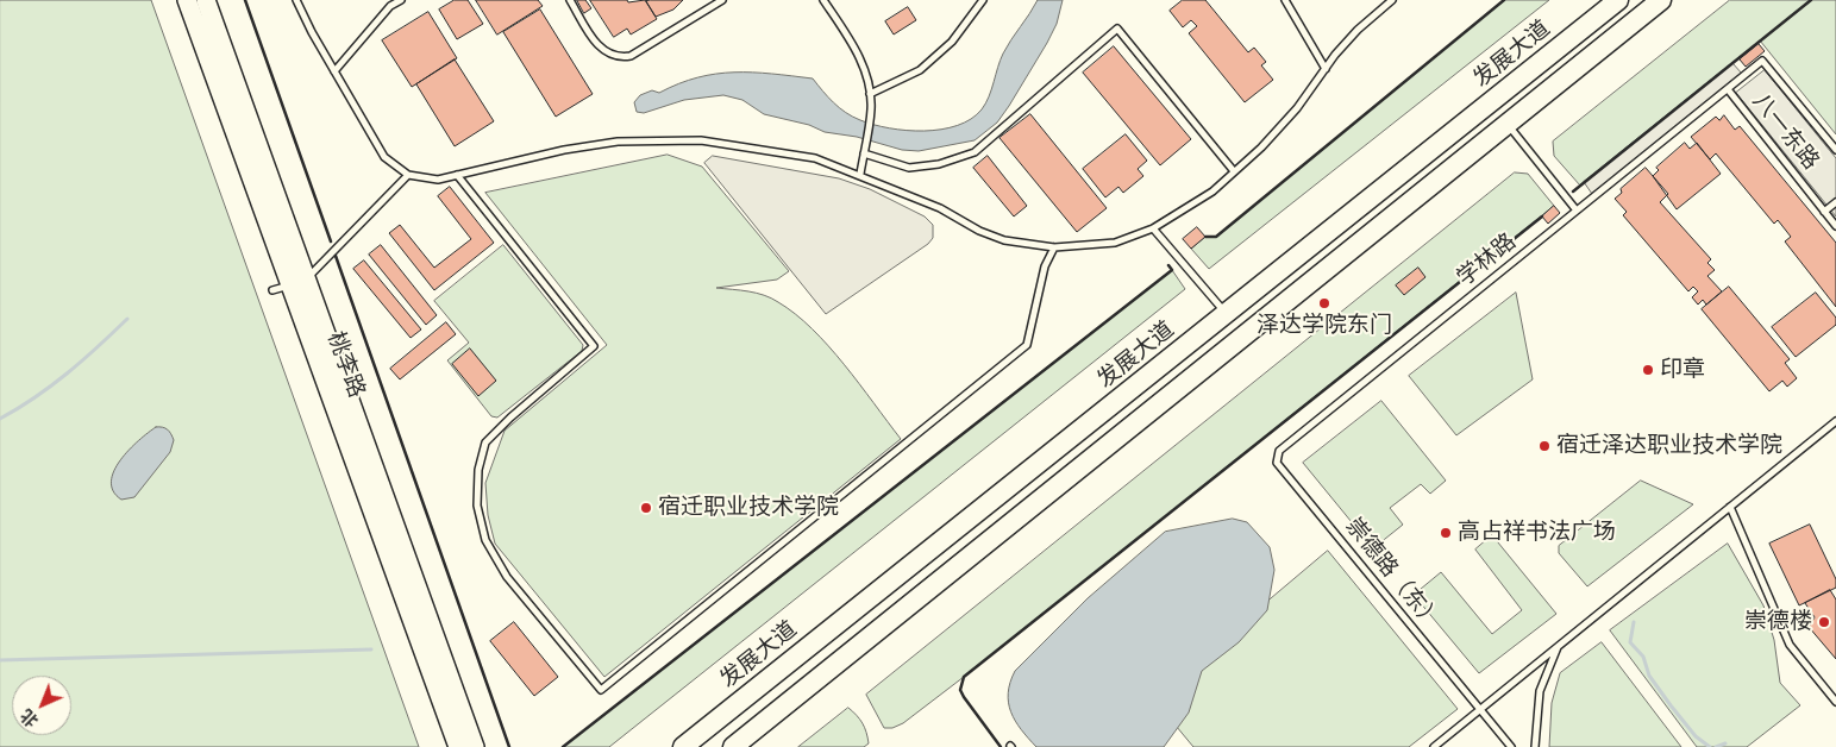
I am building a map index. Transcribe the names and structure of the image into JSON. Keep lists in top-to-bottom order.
{
  "streets": {
    "main road": ["发展大道", "桃李路"],
    "lane": ["八一东路", "学林路", "崇德路（东）"]
  },
  "crossings": [
    ["八一东路", "学林路"],
    ["学林路", "崇德路（东）"]
  ],
  "places": [
    "泽达学院东门",
    "印章",
    "宿迁泽达职业技术学院",
    "宿迁职业技术学院",
    "高占祥书法广场",
    "崇德楼"
  ],
  "north": "bottom left"
}
